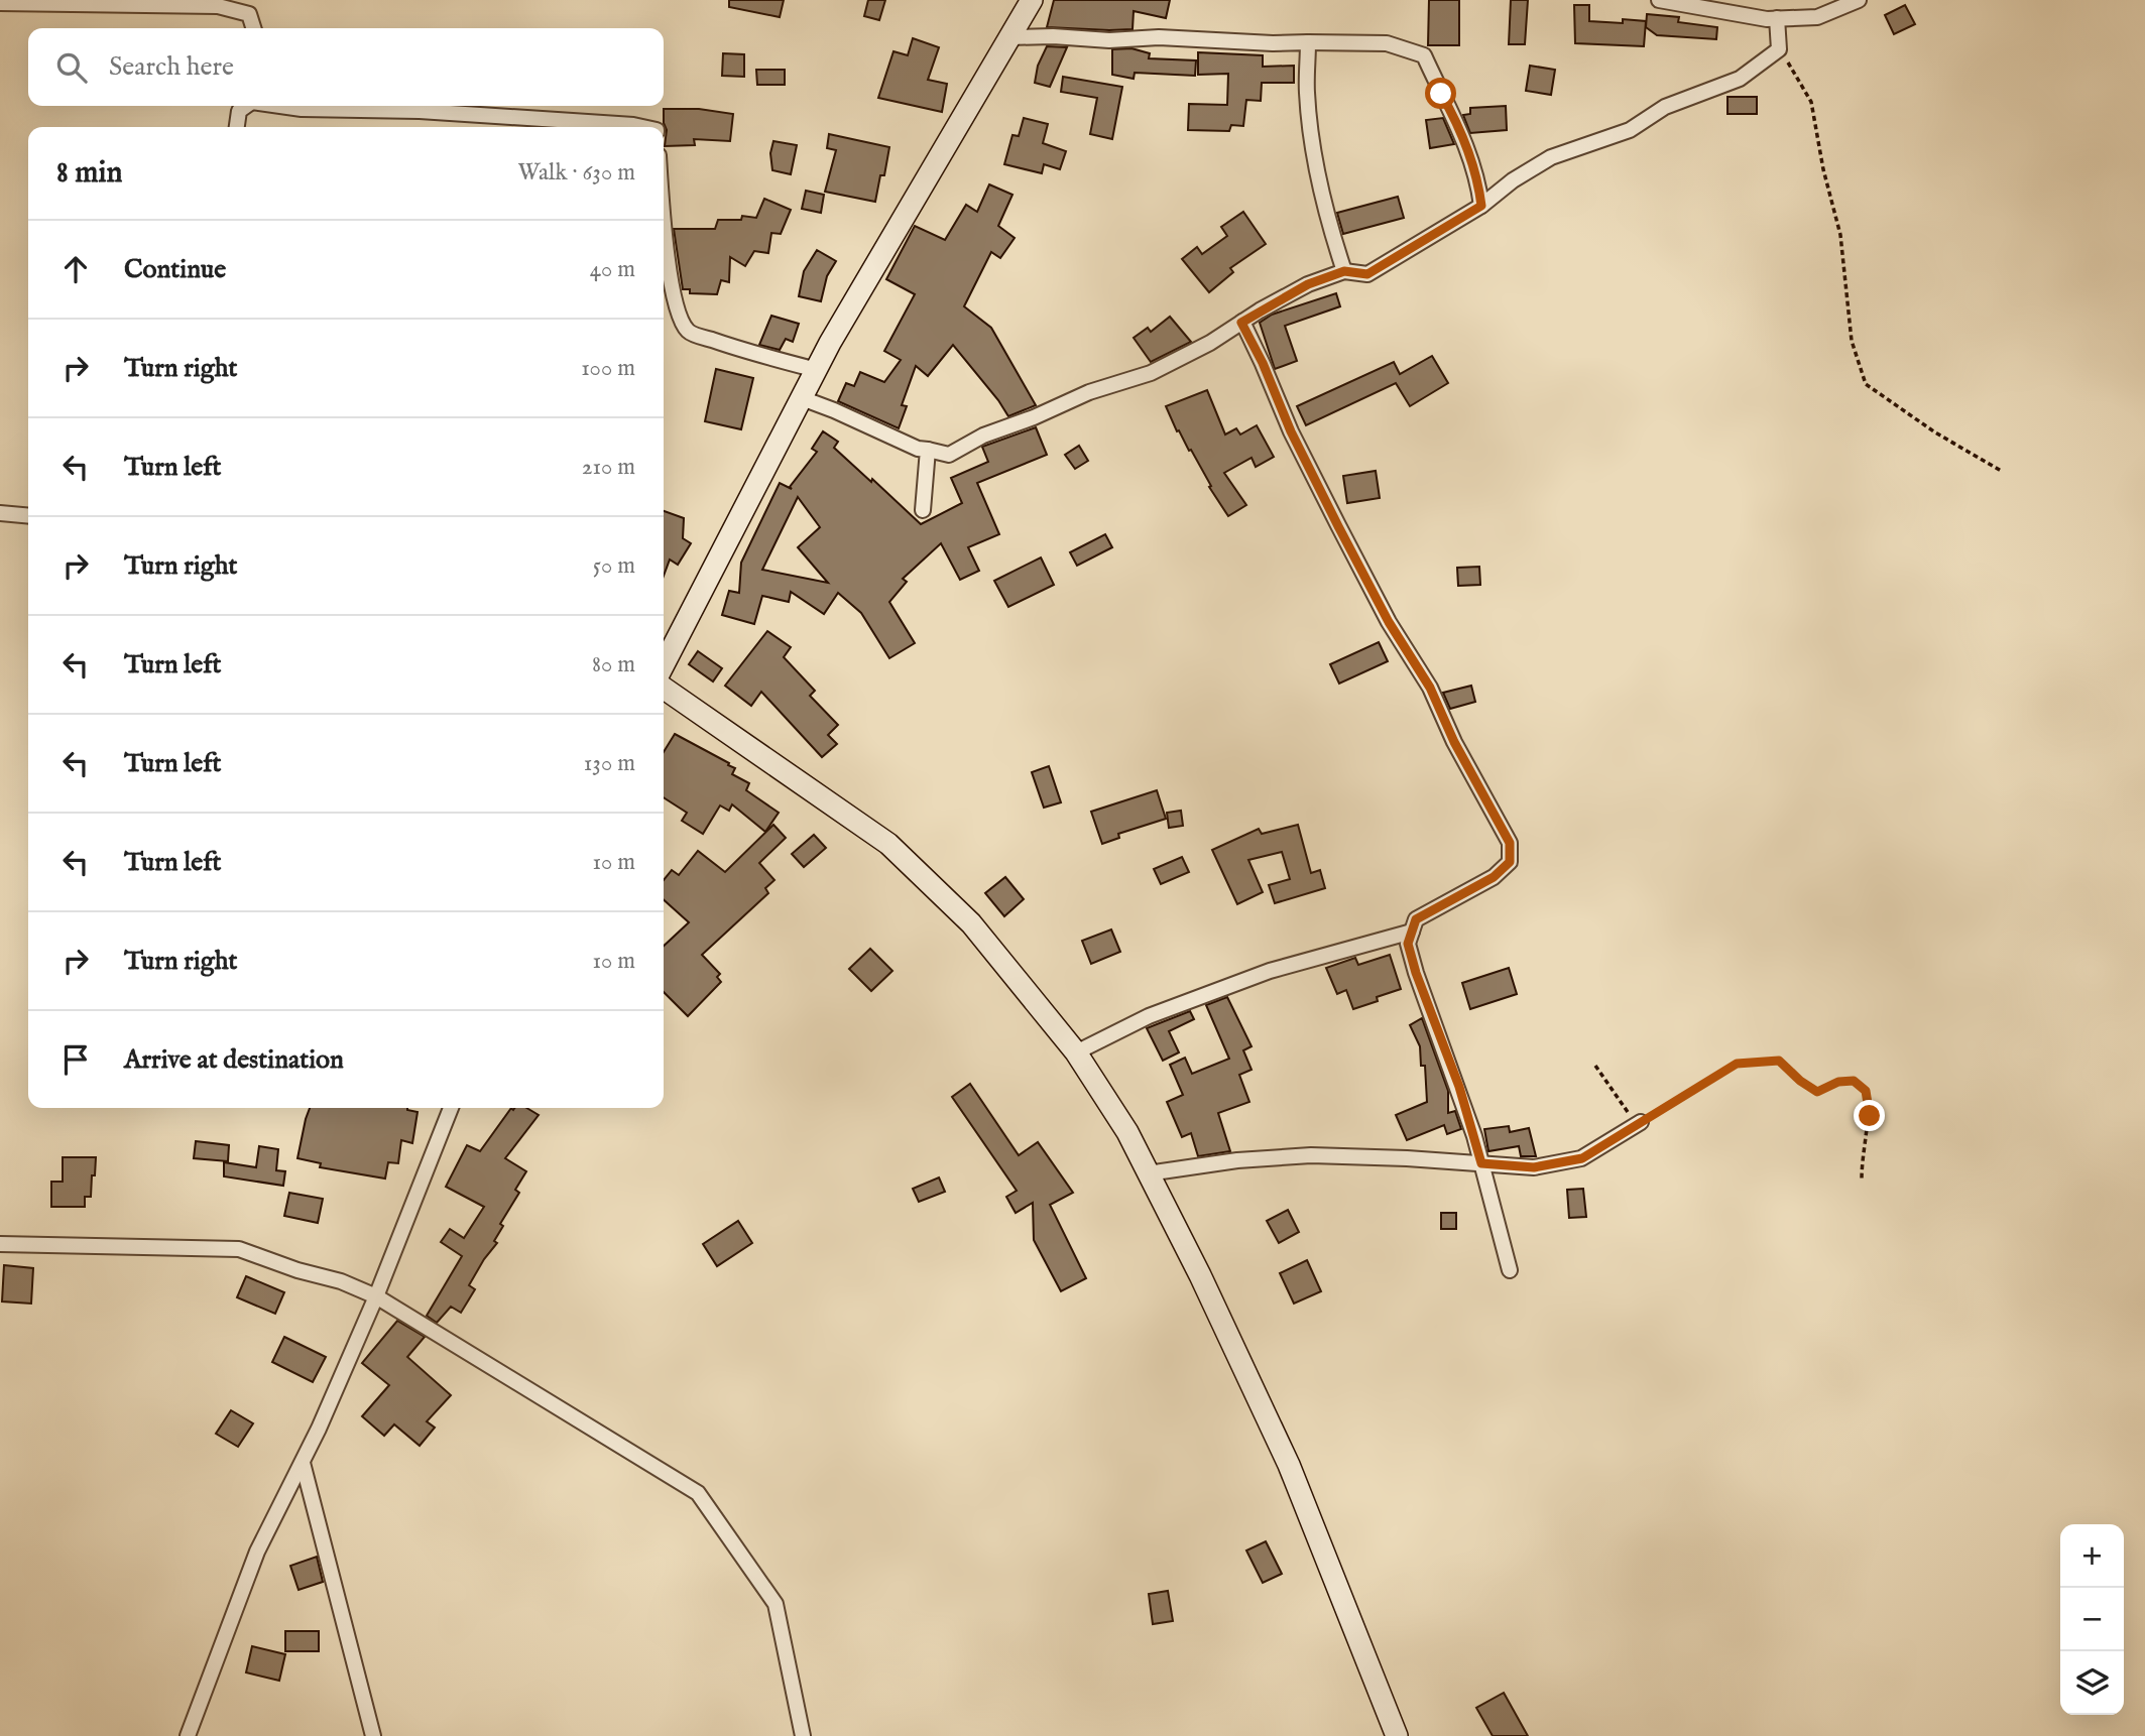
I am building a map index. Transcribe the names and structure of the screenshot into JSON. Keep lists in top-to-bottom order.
{
  "page": {
    "search": "Search here",
    "heading": ["8 min", "Walk · 630 m"],
    "list": [
      ["Continue", "40 m"],
      ["Turn right", "100 m"],
      ["Turn left", "210 m"],
      ["Turn right", "50 m"],
      ["Turn left", "80 m"],
      ["Turn left", "130 m"],
      ["Turn left", "10 m"],
      ["Turn right", "10 m"],
      "Arrive at destination"
    ],
    "map_buttons": ["+", "−"]
  }
}
